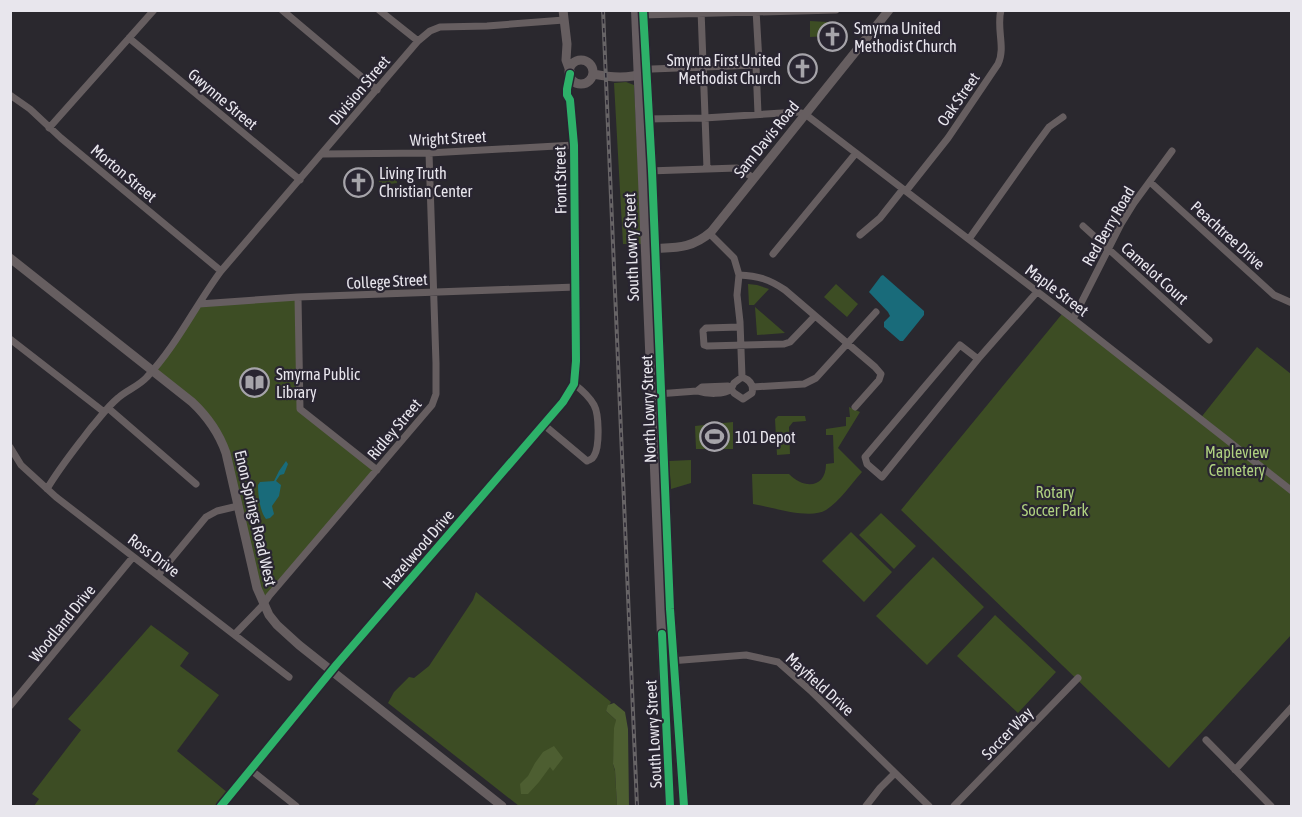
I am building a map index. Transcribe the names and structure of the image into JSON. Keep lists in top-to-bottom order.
{
  "streets": {
    "main road": ["South Lowry Street"],
    "street": [
      "Division Street",
      "Gwynne Street",
      "Oak Street",
      "Wright Street",
      "Sam Davis Road",
      "Morton Street",
      "Front Street",
      "Red Berry Road",
      "Peachtree Drive",
      "Camelot Court",
      "College Street",
      "Maple Street",
      "Ridley Street",
      "Enon Springs Road West",
      "Hazelwood Drive",
      "Ross Drive",
      "Woodland Drive",
      "Mayfield Drive",
      "Soccer Way"
    ],
    "cycle path": ["North Lowry Street"]
  },
  "crossings": [
    ["Division Street", "Gwynne Street"],
    ["Division Street", "Wright Street"],
    ["Division Street", "Morton Street"],
    ["Division Street", "Front Street"],
    ["Oak Street", "Maple Street"],
    ["Wright Street", "Front Street"],
    ["Wright Street", "Ridley Street"],
    ["Sam Davis Road", "South Lowry Street"],
    ["Sam Davis Road", "Maple Street"],
    ["Front Street", "College Street"],
    ["Red Berry Road", "Peachtree Drive"],
    ["Red Berry Road", "Camelot Court"],
    ["Red Berry Road", "Maple Street"],
    ["South Lowry Street", "Mayfield Drive"],
    ["College Street", "Ridley Street"],
    ["Ridley Street", "Enon Springs Road West"],
    ["Ridley Street", "Ross Drive"],
    ["Enon Springs Road West", "Hazelwood Drive"],
    ["Ross Drive", "Woodland Drive"]
  ],
  "parks": ["Mapleview Cemetery", "Rotary Soccer Park"],
  "places": {
    "church": ["Smyrna United Methodist Church", "Smyrna First United Methodist Church", "Living Truth Christian Center"],
    "library": ["Smyrna Public Library"],
    "sports": ["101 Depot"]
  }
}
